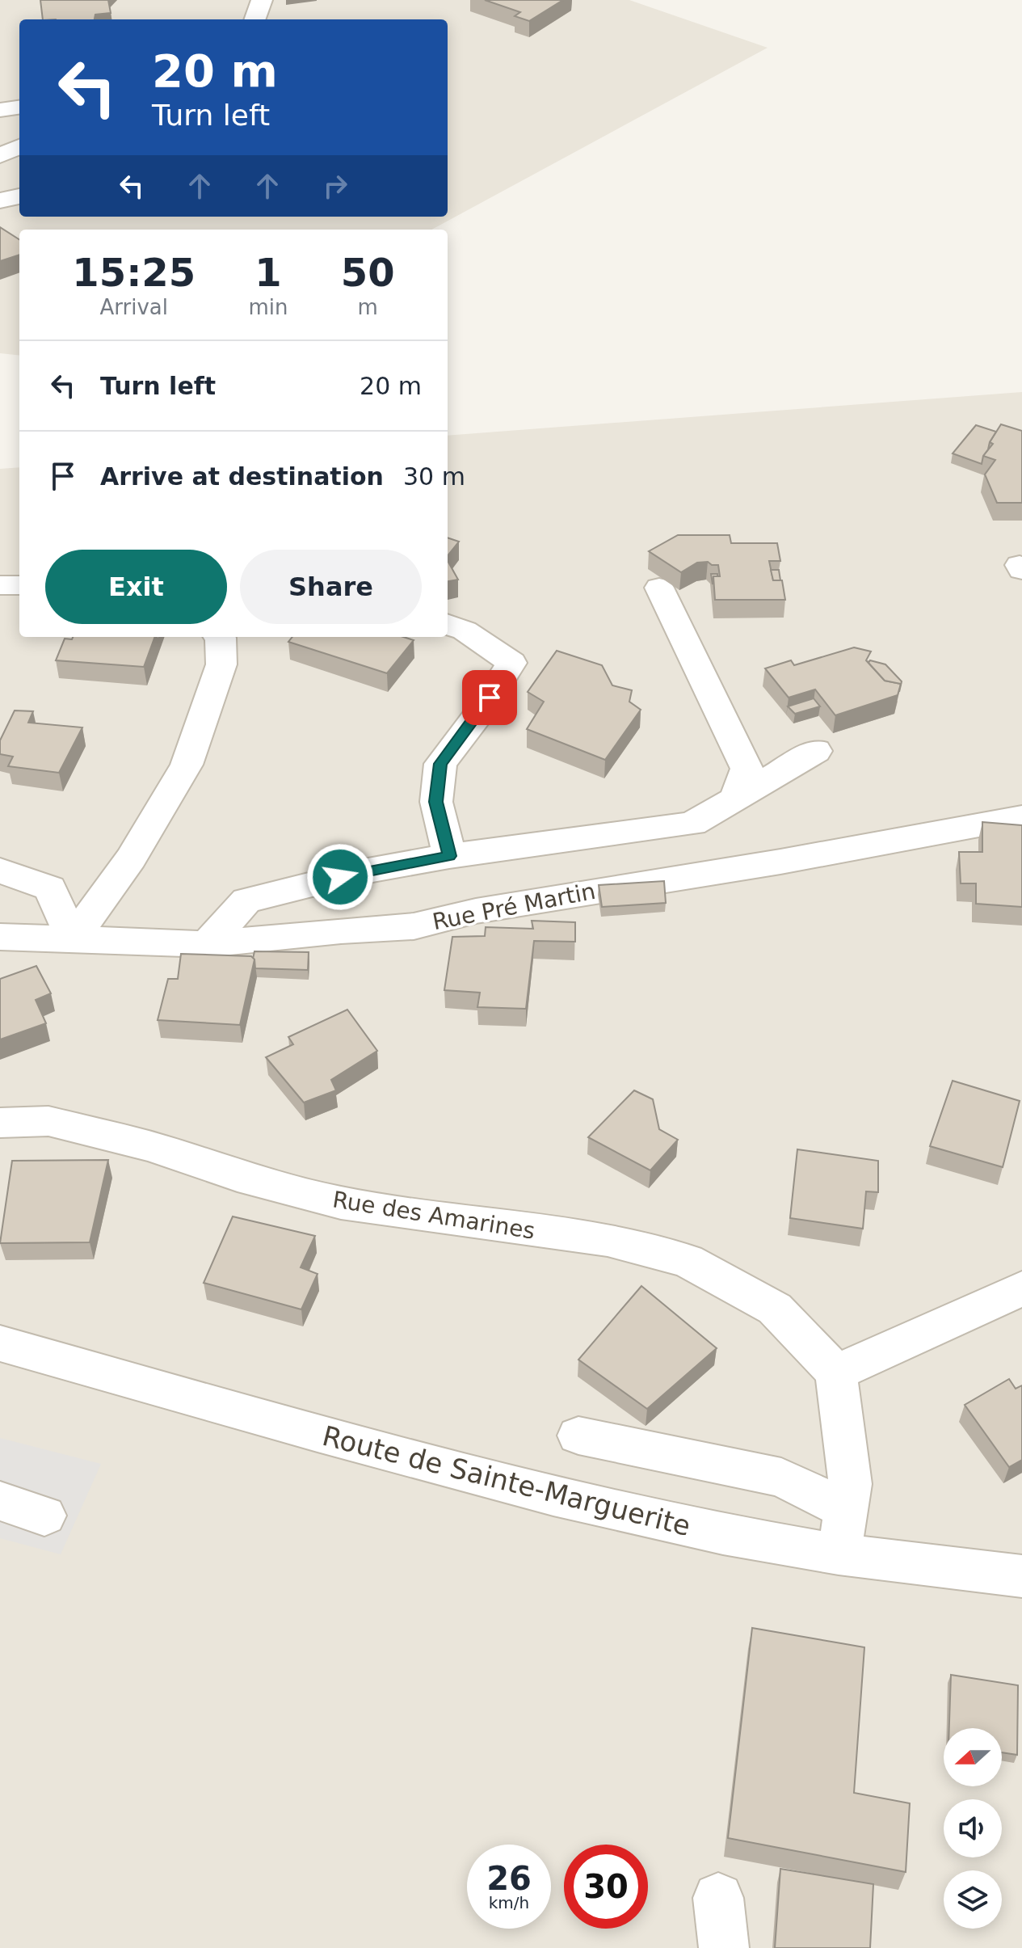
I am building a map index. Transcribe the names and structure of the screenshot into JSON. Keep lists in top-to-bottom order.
{
  "streets": {
    "street": ["Rue Pré Martin", "Rue des Amarines", "Route de Sainte-Marguerite"]
  },
  "north": "left",
  "page": {
    "turn": ["20 m", "Turn left"],
    "eta": [
      "15:25",
      "Arrival",
      "1",
      "min",
      "50",
      "m"
    ],
    "list": [
      {
        "name": "Turn left",
        "value": "20 m"
      },
      {
        "name": "Arrive at destination",
        "value": "30 m"
      }
    ],
    "buttons": ["Exit", "Share"],
    "speed": "26 km/h",
    "limit": "30"
  }
}
